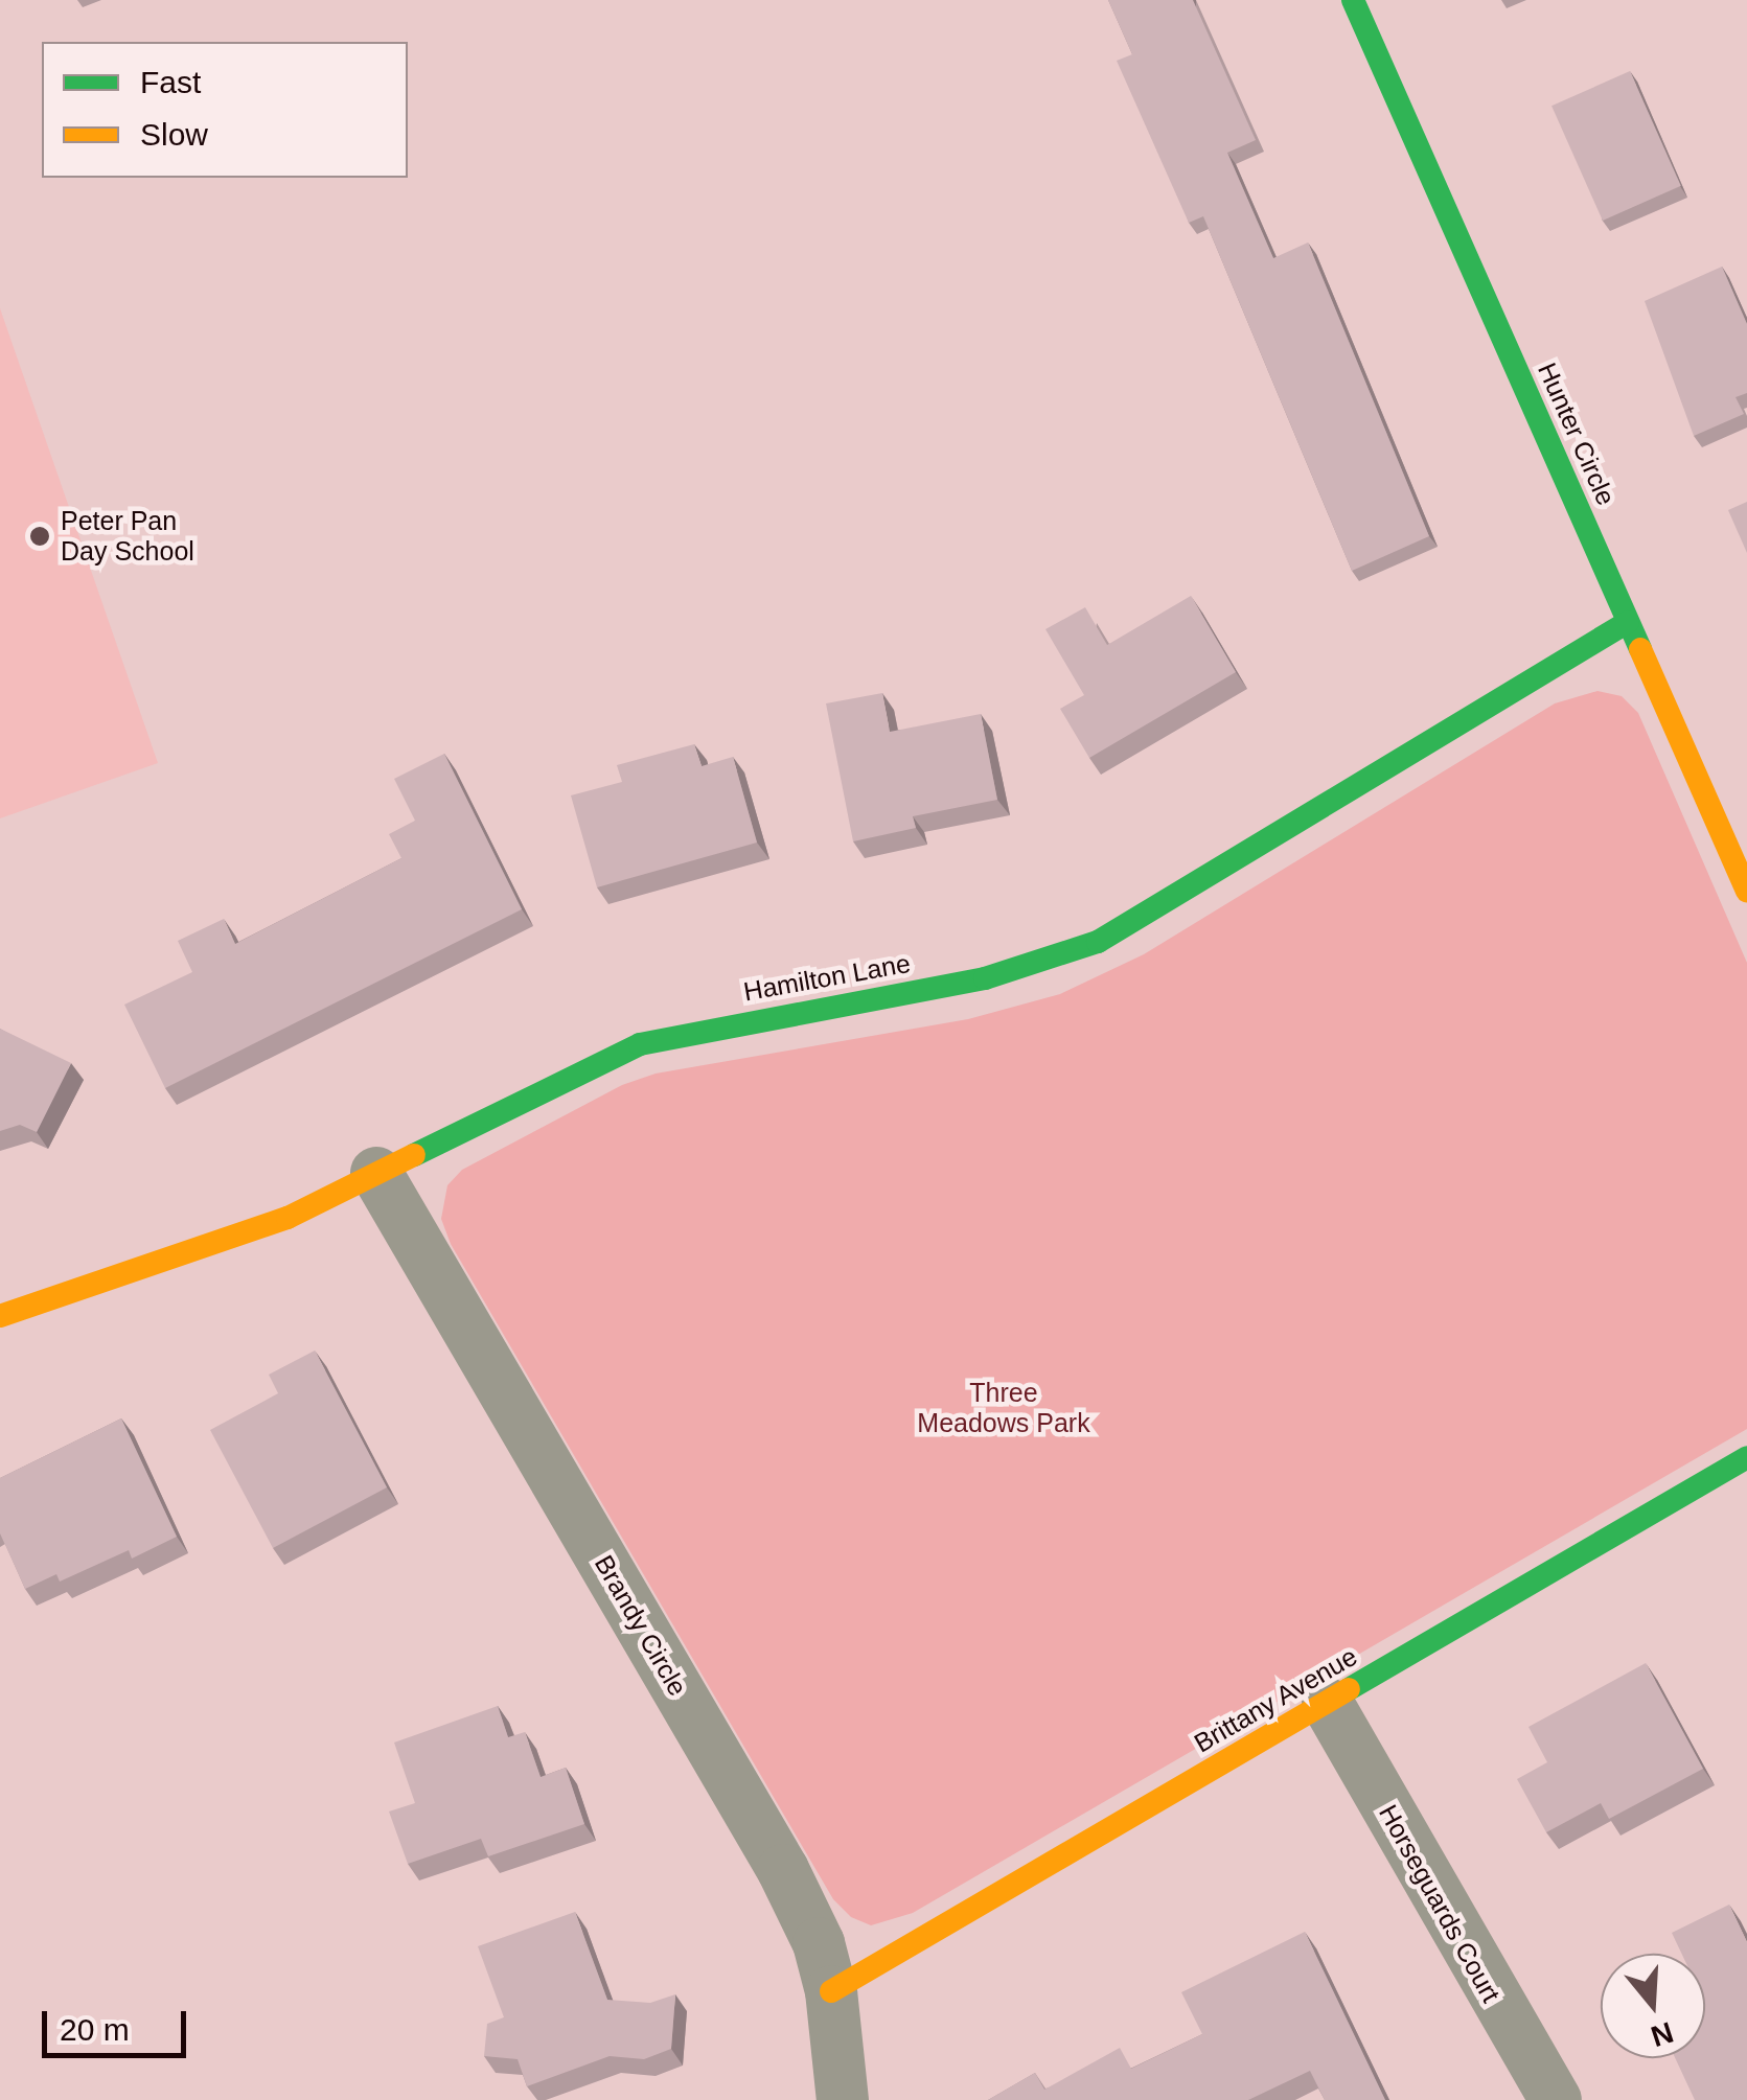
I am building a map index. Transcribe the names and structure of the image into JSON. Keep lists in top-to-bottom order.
{
  "streets": {
    "street": [
      "Hunter Circle",
      "Hamilton Lane",
      "Brandy Circle",
      "Brittany Avenue",
      "Horseguards Court"
    ]
  },
  "crossings": [
    ["Hunter Circle", "Hamilton Lane"],
    ["Hamilton Lane", "Brandy Circle"],
    ["Brandy Circle", "Brittany Avenue"],
    ["Brittany Avenue", "Horseguards Court"]
  ],
  "parks": ["Three Meadows Park"],
  "places": ["Peter Pan Day School"],
  "legend": ["Fast", "Slow"],
  "scale_bar": "20 m",
  "north": "bottom"
}
